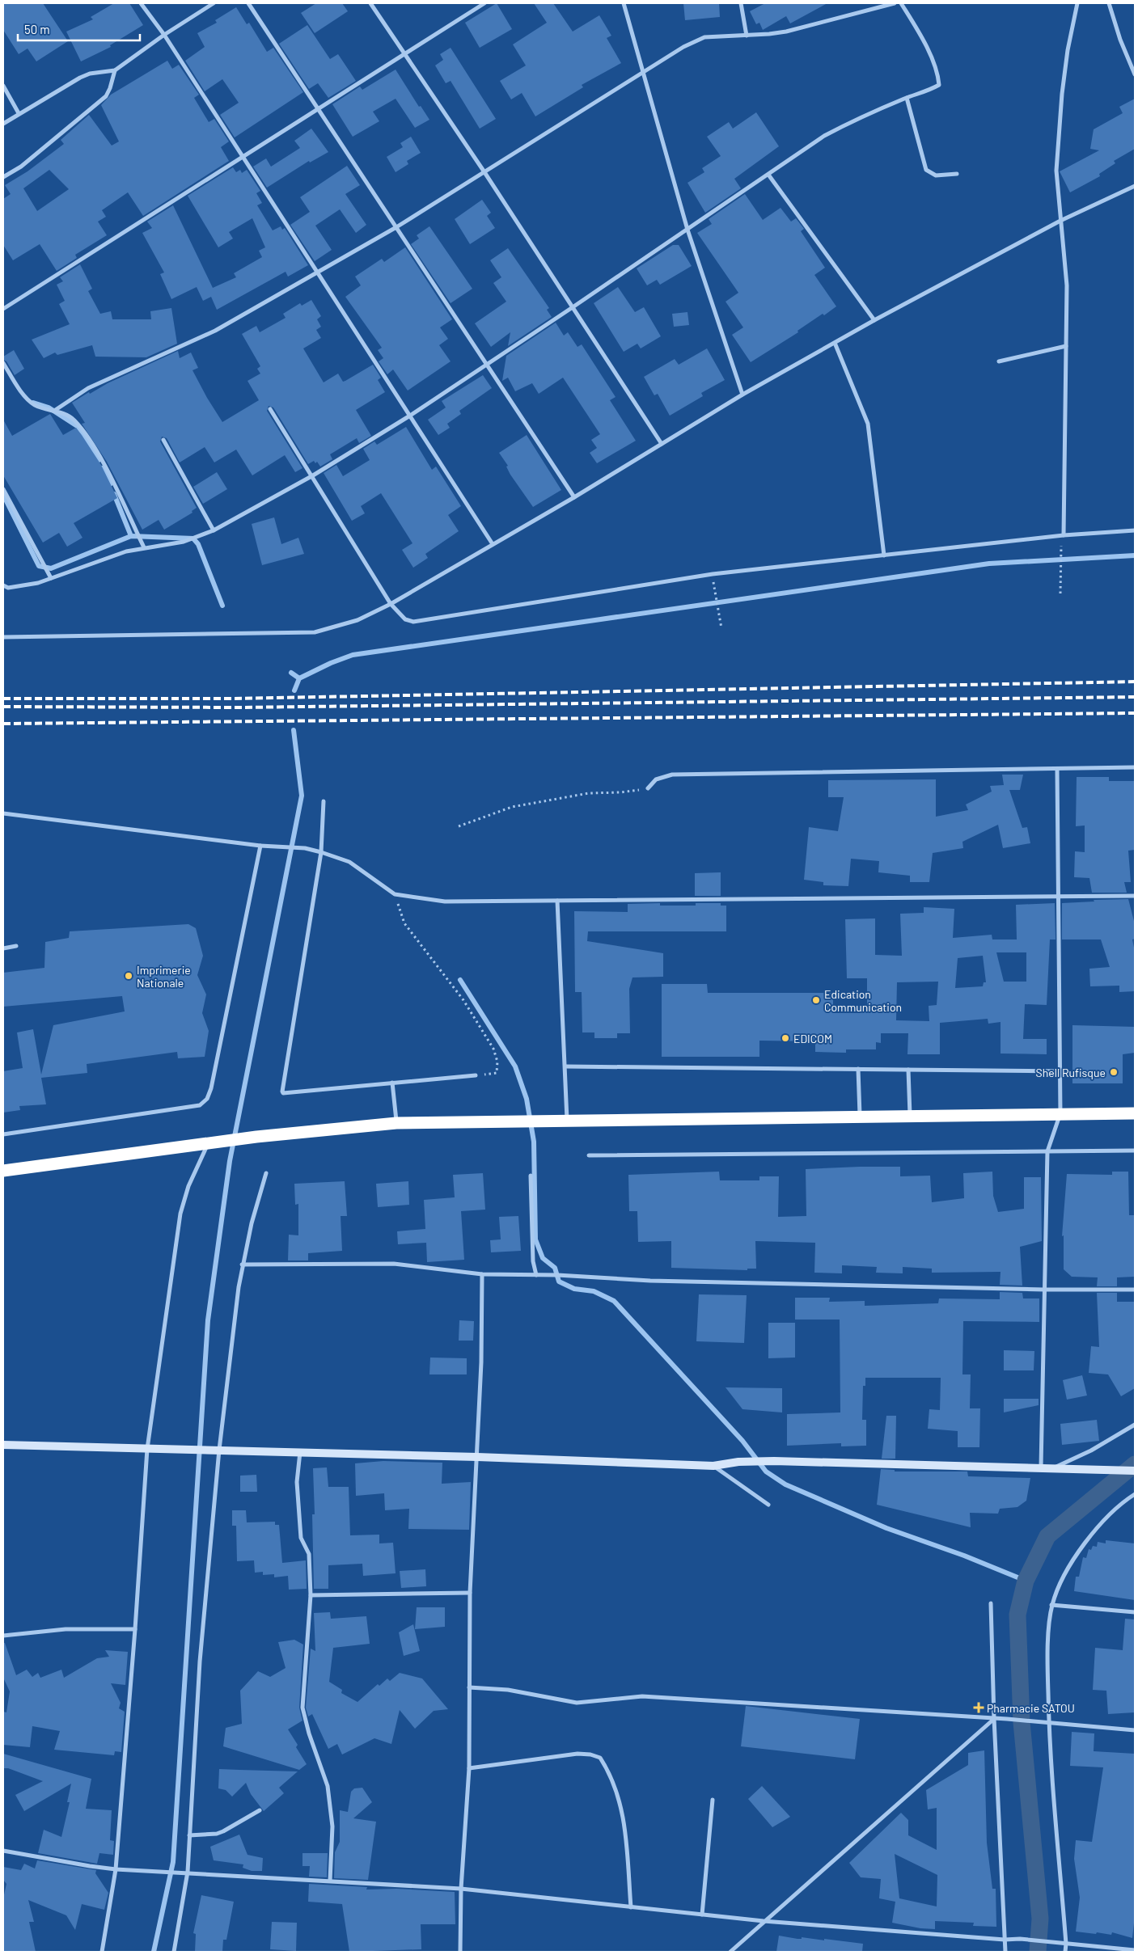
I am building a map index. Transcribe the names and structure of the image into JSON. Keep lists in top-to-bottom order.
{
  "places": {
    "other": [
      "Imprimerie Nationale",
      "Edication Communication",
      "EDICOM",
      "Shell Rufisque"
    ],
    "health": ["Pharmacie SATOU"]
  },
  "scale_bar": "50 m"
}
